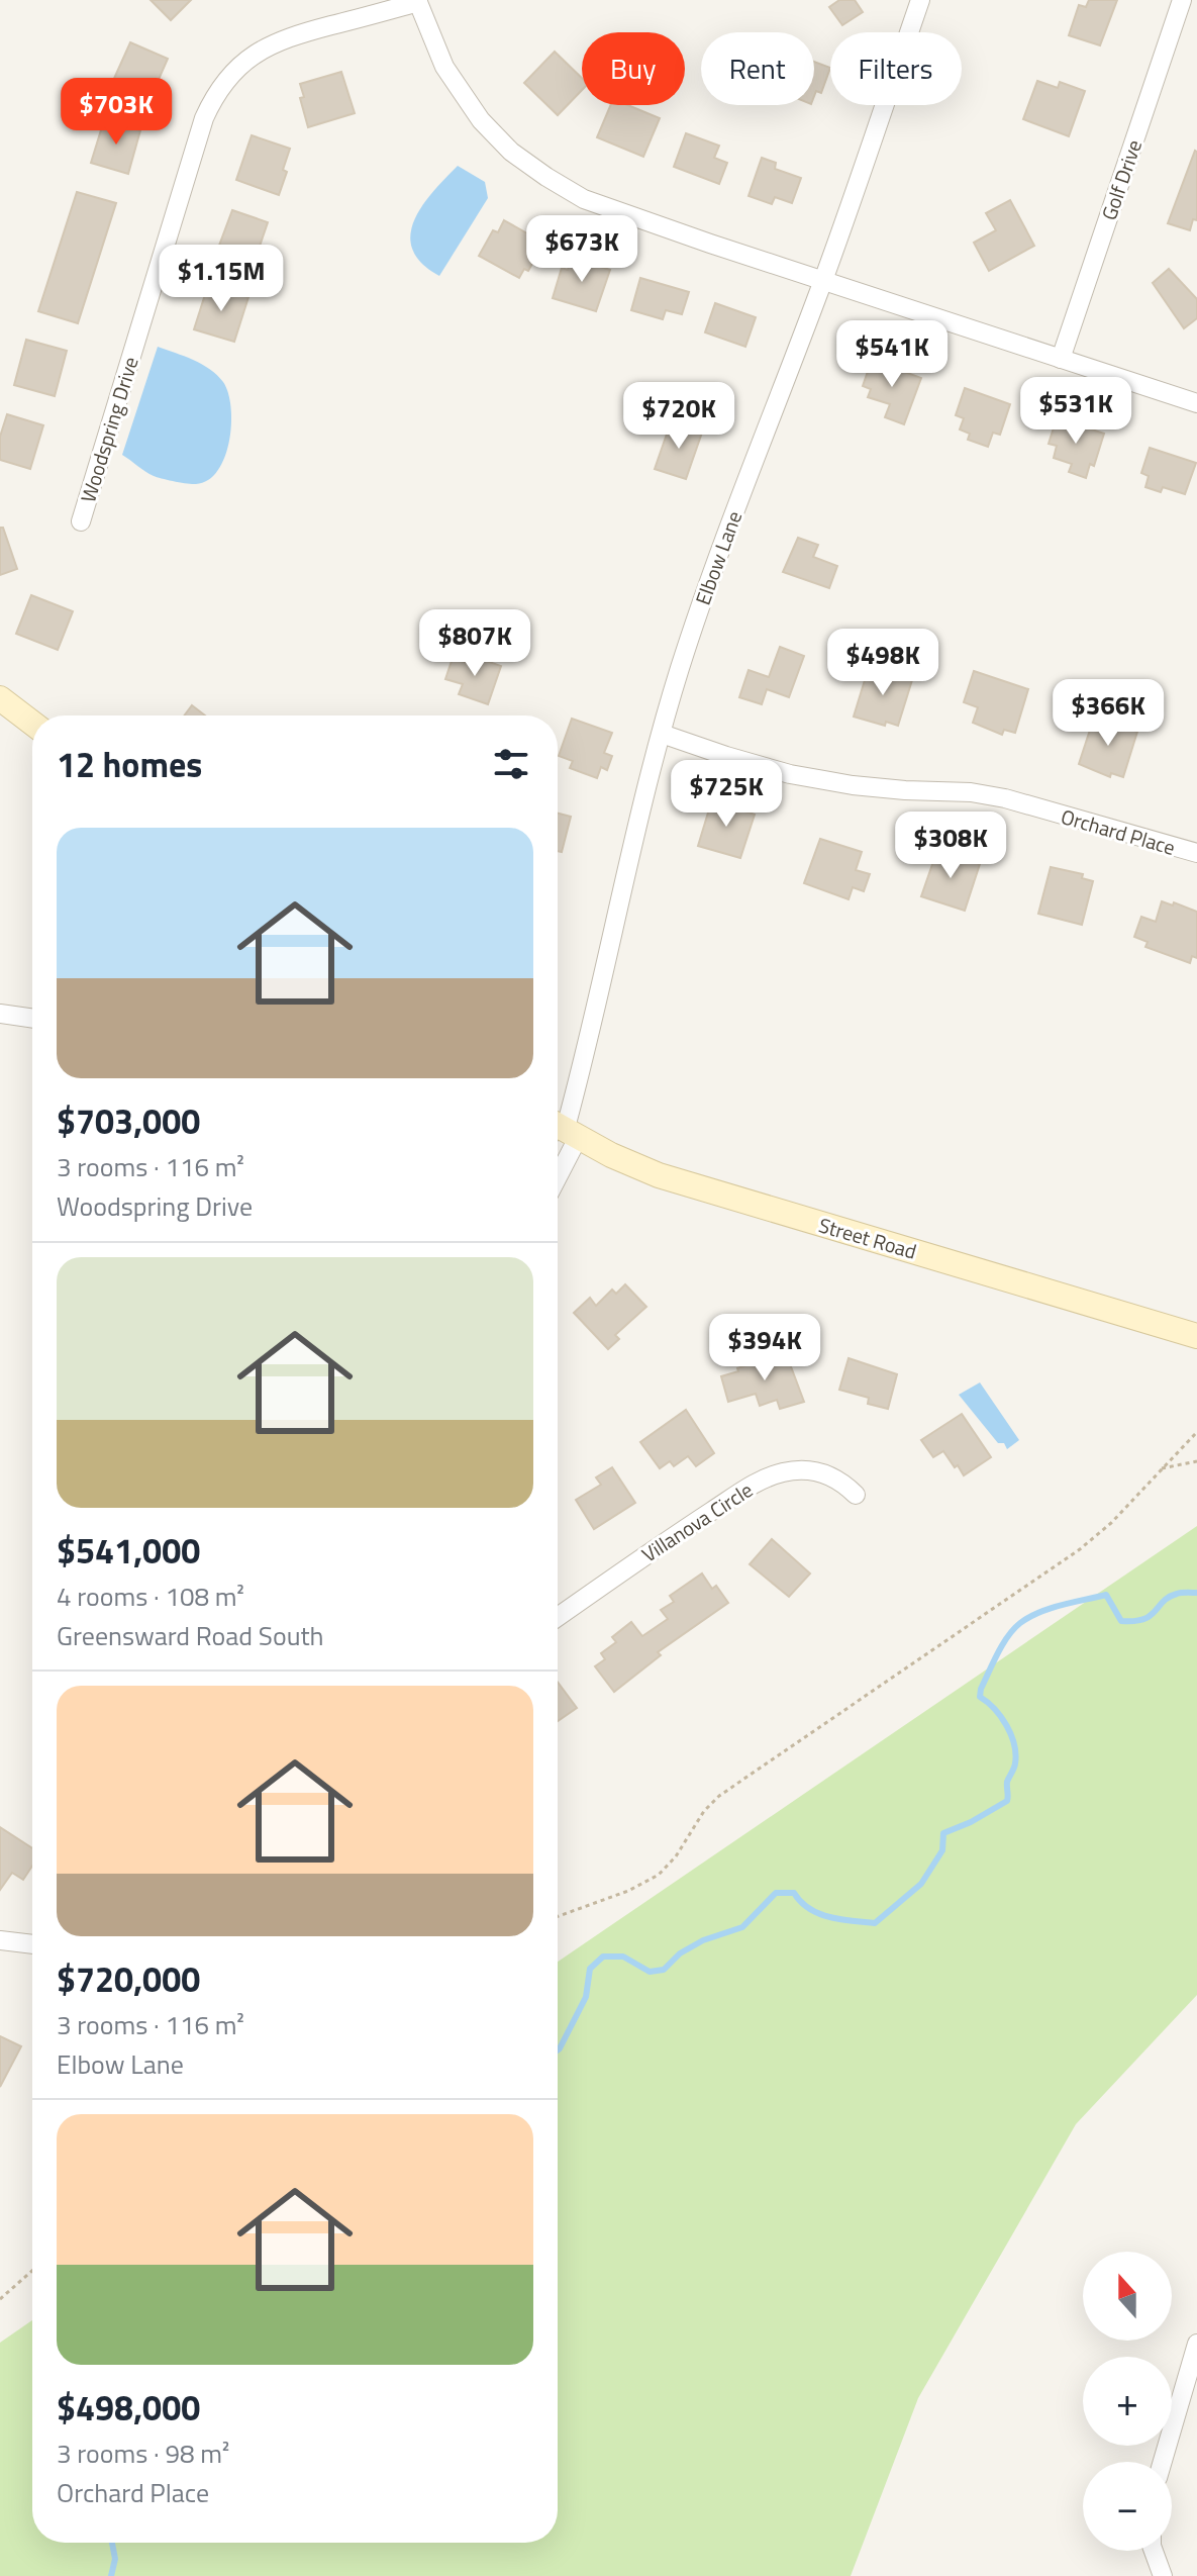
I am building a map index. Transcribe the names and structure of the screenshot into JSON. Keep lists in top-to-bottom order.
{
  "streets": {
    "main road": ["Street Road"],
    "street": [
      "Golf Drive",
      "Woodspring Drive",
      "Elbow Lane",
      "Orchard Place",
      "Villanova Circle"
    ]
  },
  "crossings": [
    ["Elbow Lane", "Orchard Place"],
    ["Elbow Lane", "Street Road"]
  ],
  "north": "top",
  "page": {
    "chip": ["Buy", "Rent", "Filters"],
    "price": [
      "$703K",
      "$673K",
      "$1.15M",
      "$541K",
      "$531K",
      "$720K",
      "$807K",
      "$498K",
      "$366K",
      "$725K",
      "$308K",
      "$394K"
    ],
    "heading": "12 homes",
    "list": [
      {
        "name": "$703,000",
        "note": "3 rooms · 116 m² · Woodspring Drive"
      },
      {
        "name": "$541,000",
        "note": "4 rooms · 108 m² · Greensward Road South"
      },
      {
        "name": "$720,000",
        "note": "3 rooms · 116 m² · Elbow Lane"
      },
      {
        "name": "$498,000",
        "note": "3 rooms · 98 m² · Orchard Place"
      }
    ],
    "map_buttons": ["+", "−"]
  }
}
